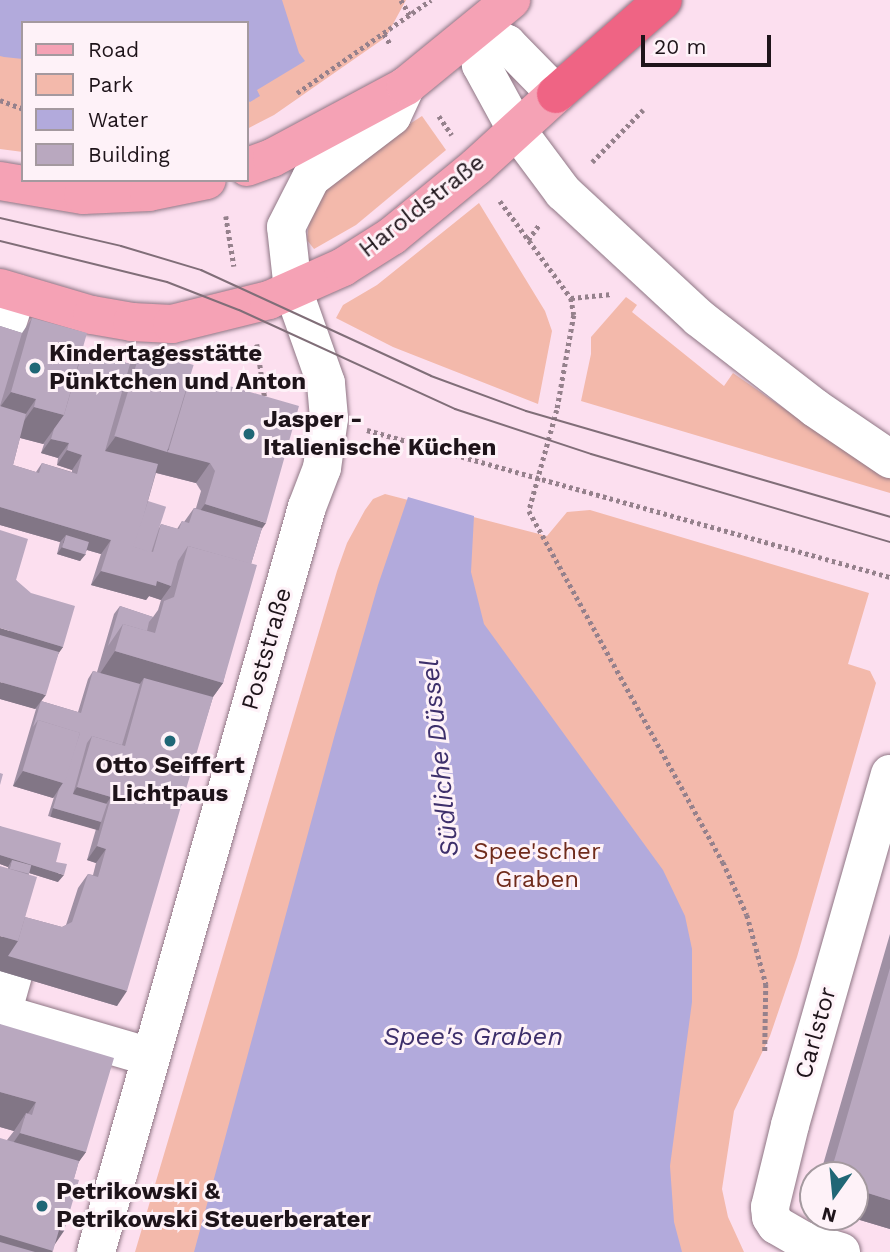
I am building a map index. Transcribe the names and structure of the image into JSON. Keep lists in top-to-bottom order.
{
  "streets": {
    "main road": ["Haroldstraße"],
    "street": ["Poststraße", "Carlstor"]
  },
  "crossings": [
    ["Haroldstraße", "Poststraße"]
  ],
  "water": ["Südliche Düssel", "Spee's Graben"],
  "parks": ["Spee'scher Graben"],
  "places": [
    "Kindertagesstätte Pünktchen und Anton",
    "Jasper - Italienische Küchen",
    "Otto Seiffert Lichtpaus",
    "Petrikowski & Petrikowski Steuerberater"
  ],
  "legend": [
    "Road",
    "Park",
    "Water",
    "Building"
  ],
  "scale_bar": "20 m",
  "north": "bottom"
}
